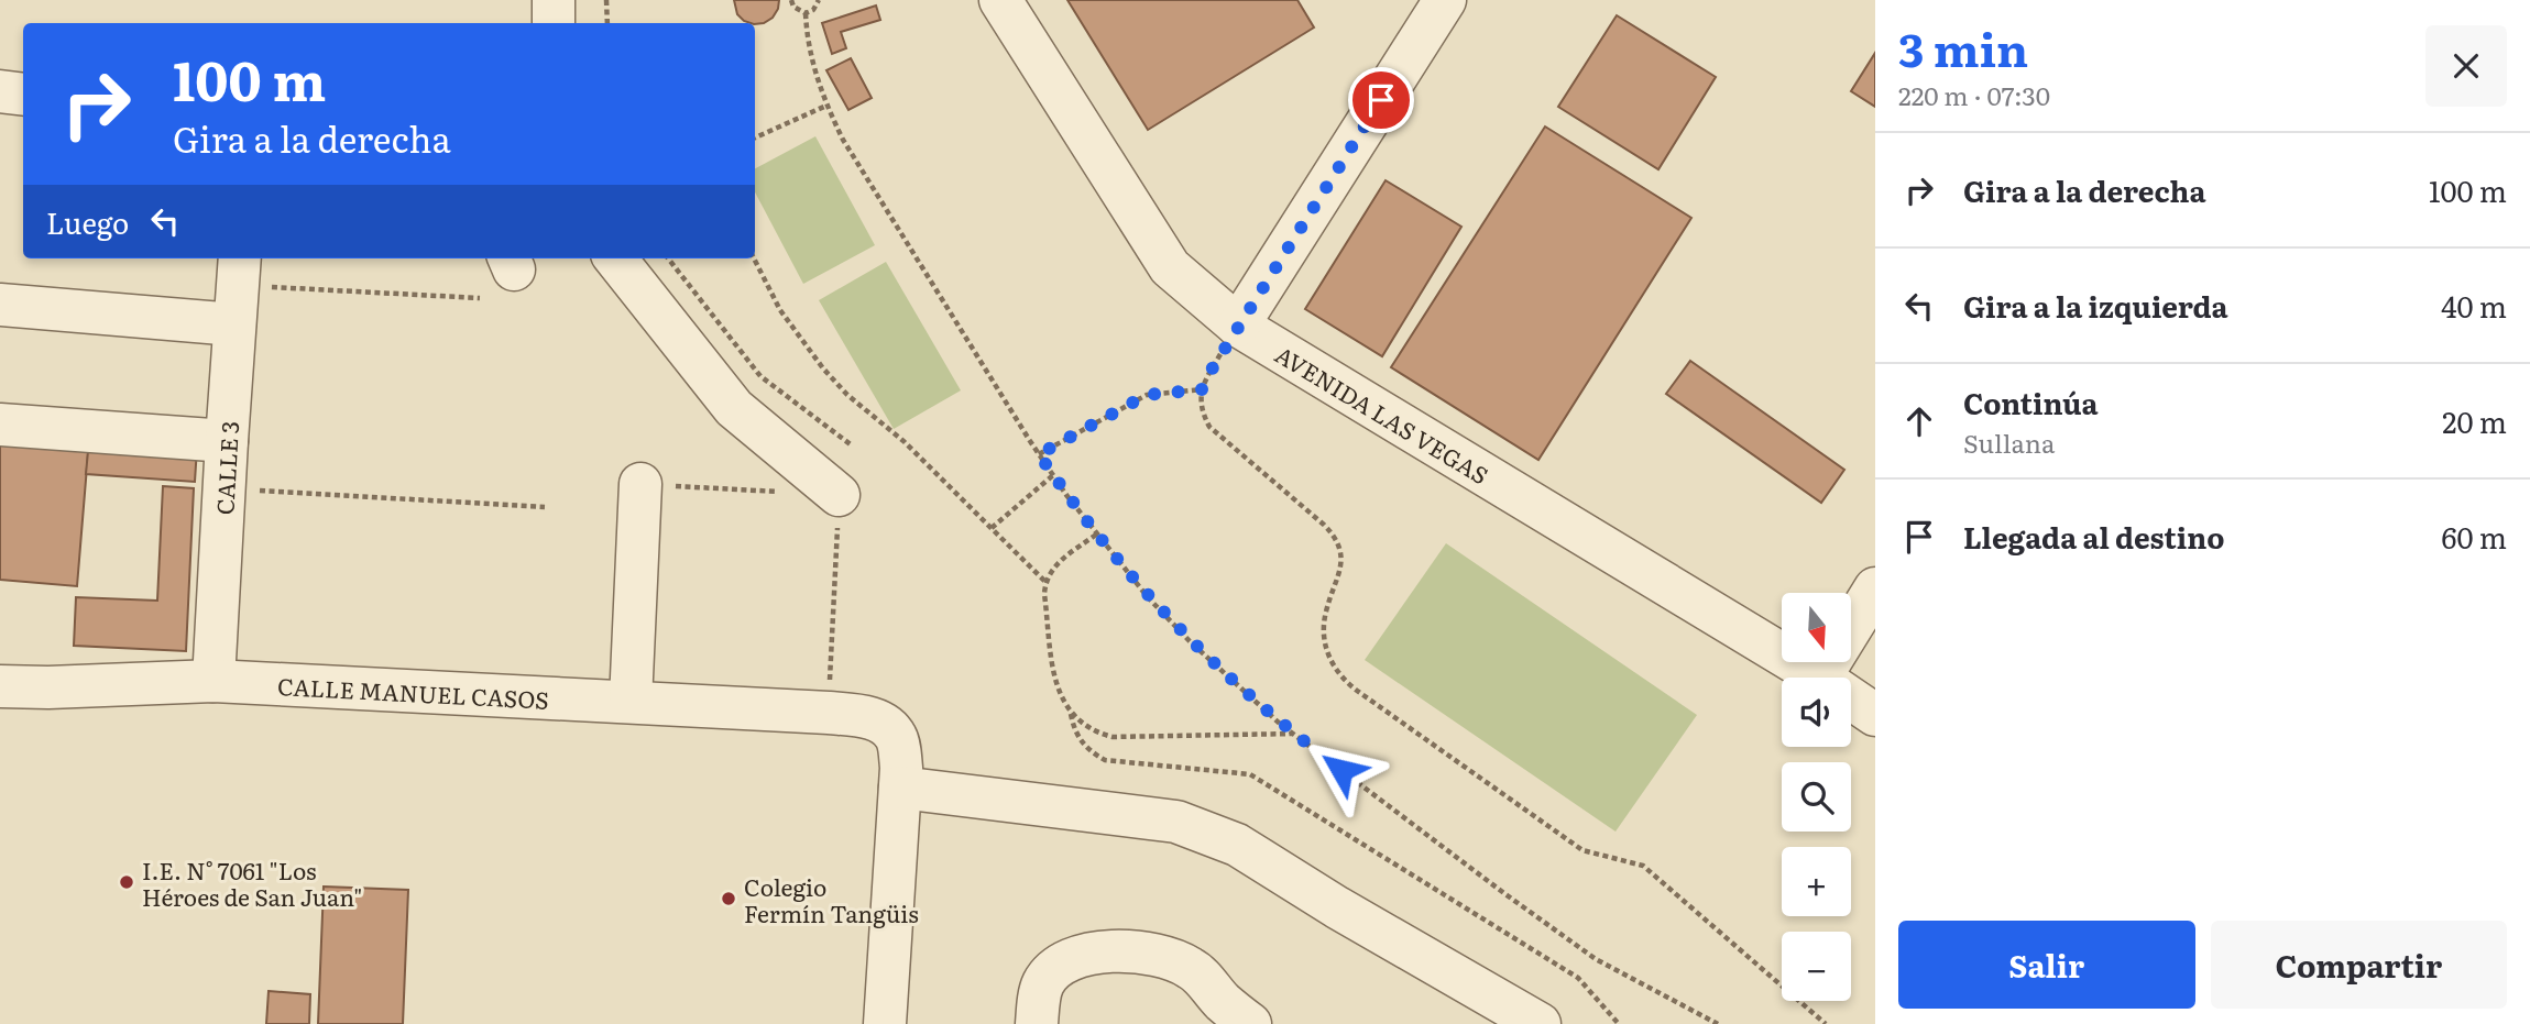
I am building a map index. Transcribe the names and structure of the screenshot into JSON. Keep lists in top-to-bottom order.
{
  "streets": {
    "street": ["AVENIDA LAS VEGAS", "CALLE 3", "CALLE MANUEL CASOS"]
  },
  "crossings": [
    ["CALLE 3", "CALLE MANUEL CASOS"]
  ],
  "places": ["I.E. N° 7061 \"Los Héroes de San Juan\"", "Colegio Fermín Tangüis"],
  "north": "bottom",
  "page": {
    "heading": ["3 min", "220 m · 07:30"],
    "turn": ["100 m", "Gira a la derecha"],
    "list": [
      {
        "name": "Gira a la derecha",
        "value": "100 m"
      },
      {
        "name": "Gira a la izquierda",
        "value": "40 m"
      },
      {
        "name": "Continúa",
        "note": "Sullana",
        "value": "20 m"
      },
      {
        "name": "Llegada al destino",
        "value": "60 m"
      }
    ],
    "then": "Luego",
    "map_buttons": ["+", "−"],
    "buttons": ["Salir", "Compartir"]
  }
}
